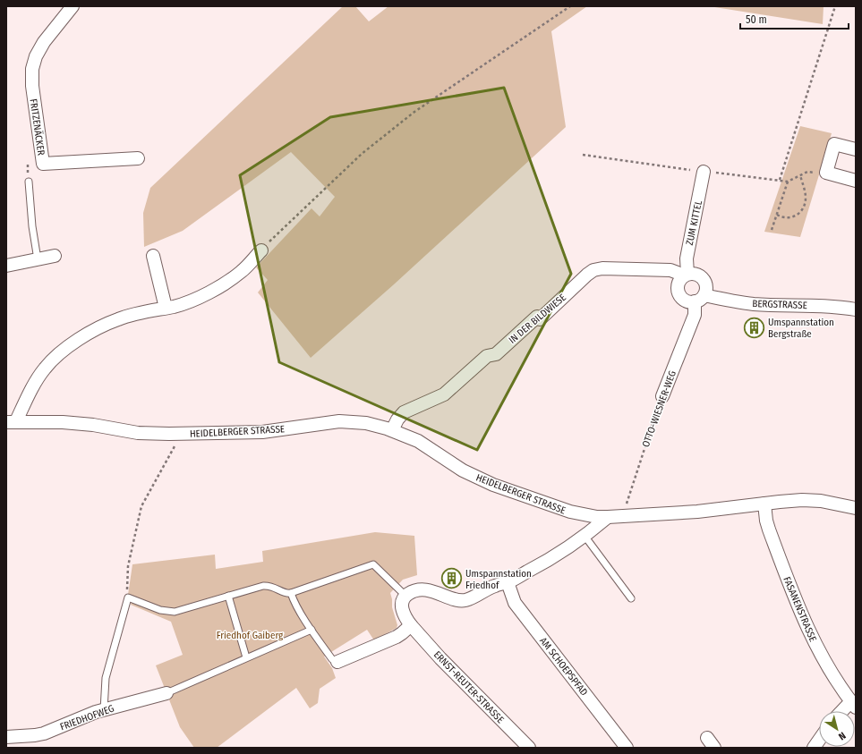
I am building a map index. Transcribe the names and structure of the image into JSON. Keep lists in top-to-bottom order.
{
  "streets": {
    "street": [
      "FRITZENÄCKER",
      "ZUM KITTEL",
      "BERGSTRASSE",
      "IN DER BILDWIESE",
      "OTTO-WIESNER-WEG",
      "HEIDELBERGER STRASSE",
      "FASANENSTRASSE",
      "AM SCHOEPSPFAD",
      "ERNST-REUTER-STRASSE",
      "FRIEDHOFWEG"
    ]
  },
  "crossings": [
    ["ZUM KITTEL", "BERGSTRASSE"],
    ["ZUM KITTEL", "IN DER BILDWIESE"],
    ["ZUM KITTEL", "OTTO-WIESNER-WEG"],
    ["BERGSTRASSE", "IN DER BILDWIESE"],
    ["BERGSTRASSE", "OTTO-WIESNER-WEG"],
    ["IN DER BILDWIESE", "OTTO-WIESNER-WEG"],
    ["IN DER BILDWIESE", "HEIDELBERGER STRASSE"],
    ["OTTO-WIESNER-WEG", "HEIDELBERGER STRASSE"],
    ["HEIDELBERGER STRASSE", "FASANENSTRASSE"]
  ],
  "parks": ["Friedhof Gaiberg"],
  "places": {
    "building": ["Umspannstation Bergstraße", "Umspannstation Friedhof"]
  },
  "scale_bar": "50 m",
  "north": "bottom right"
}
